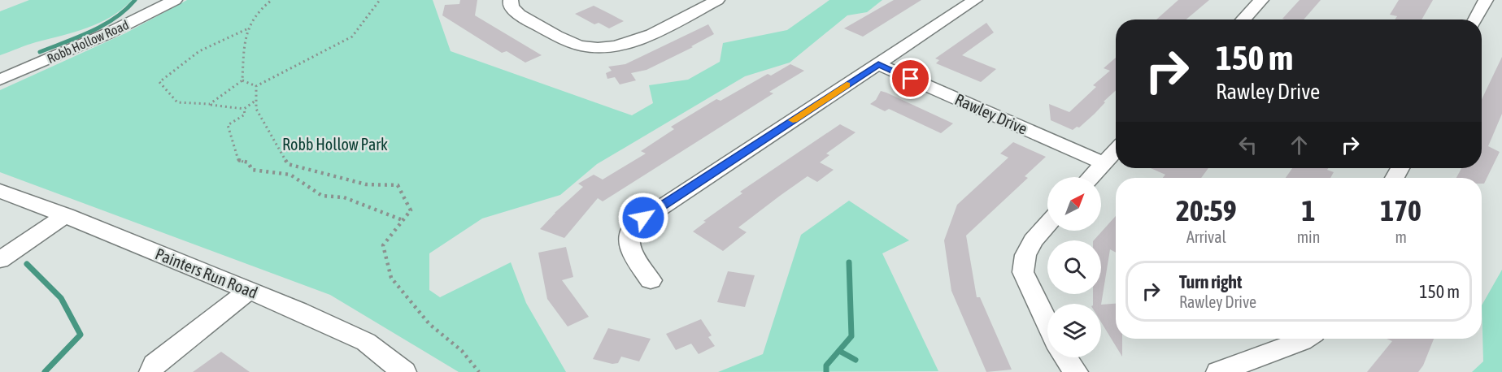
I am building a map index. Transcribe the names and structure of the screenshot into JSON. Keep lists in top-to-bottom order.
{
  "streets": {
    "street": ["Robb Hollow Road", "Rawley Drive", "Painters Run Road"]
  },
  "parks": ["Robb Hollow Park"],
  "north": "top right",
  "page": {
    "turn": ["150 m", "Rawley Drive"],
    "eta": [
      "20:59",
      "Arrival",
      "1",
      "min",
      "170",
      "m"
    ],
    "list": [
      {
        "name": "Turn right",
        "note": "Rawley Drive",
        "value": "150 m"
      }
    ]
  }
}
